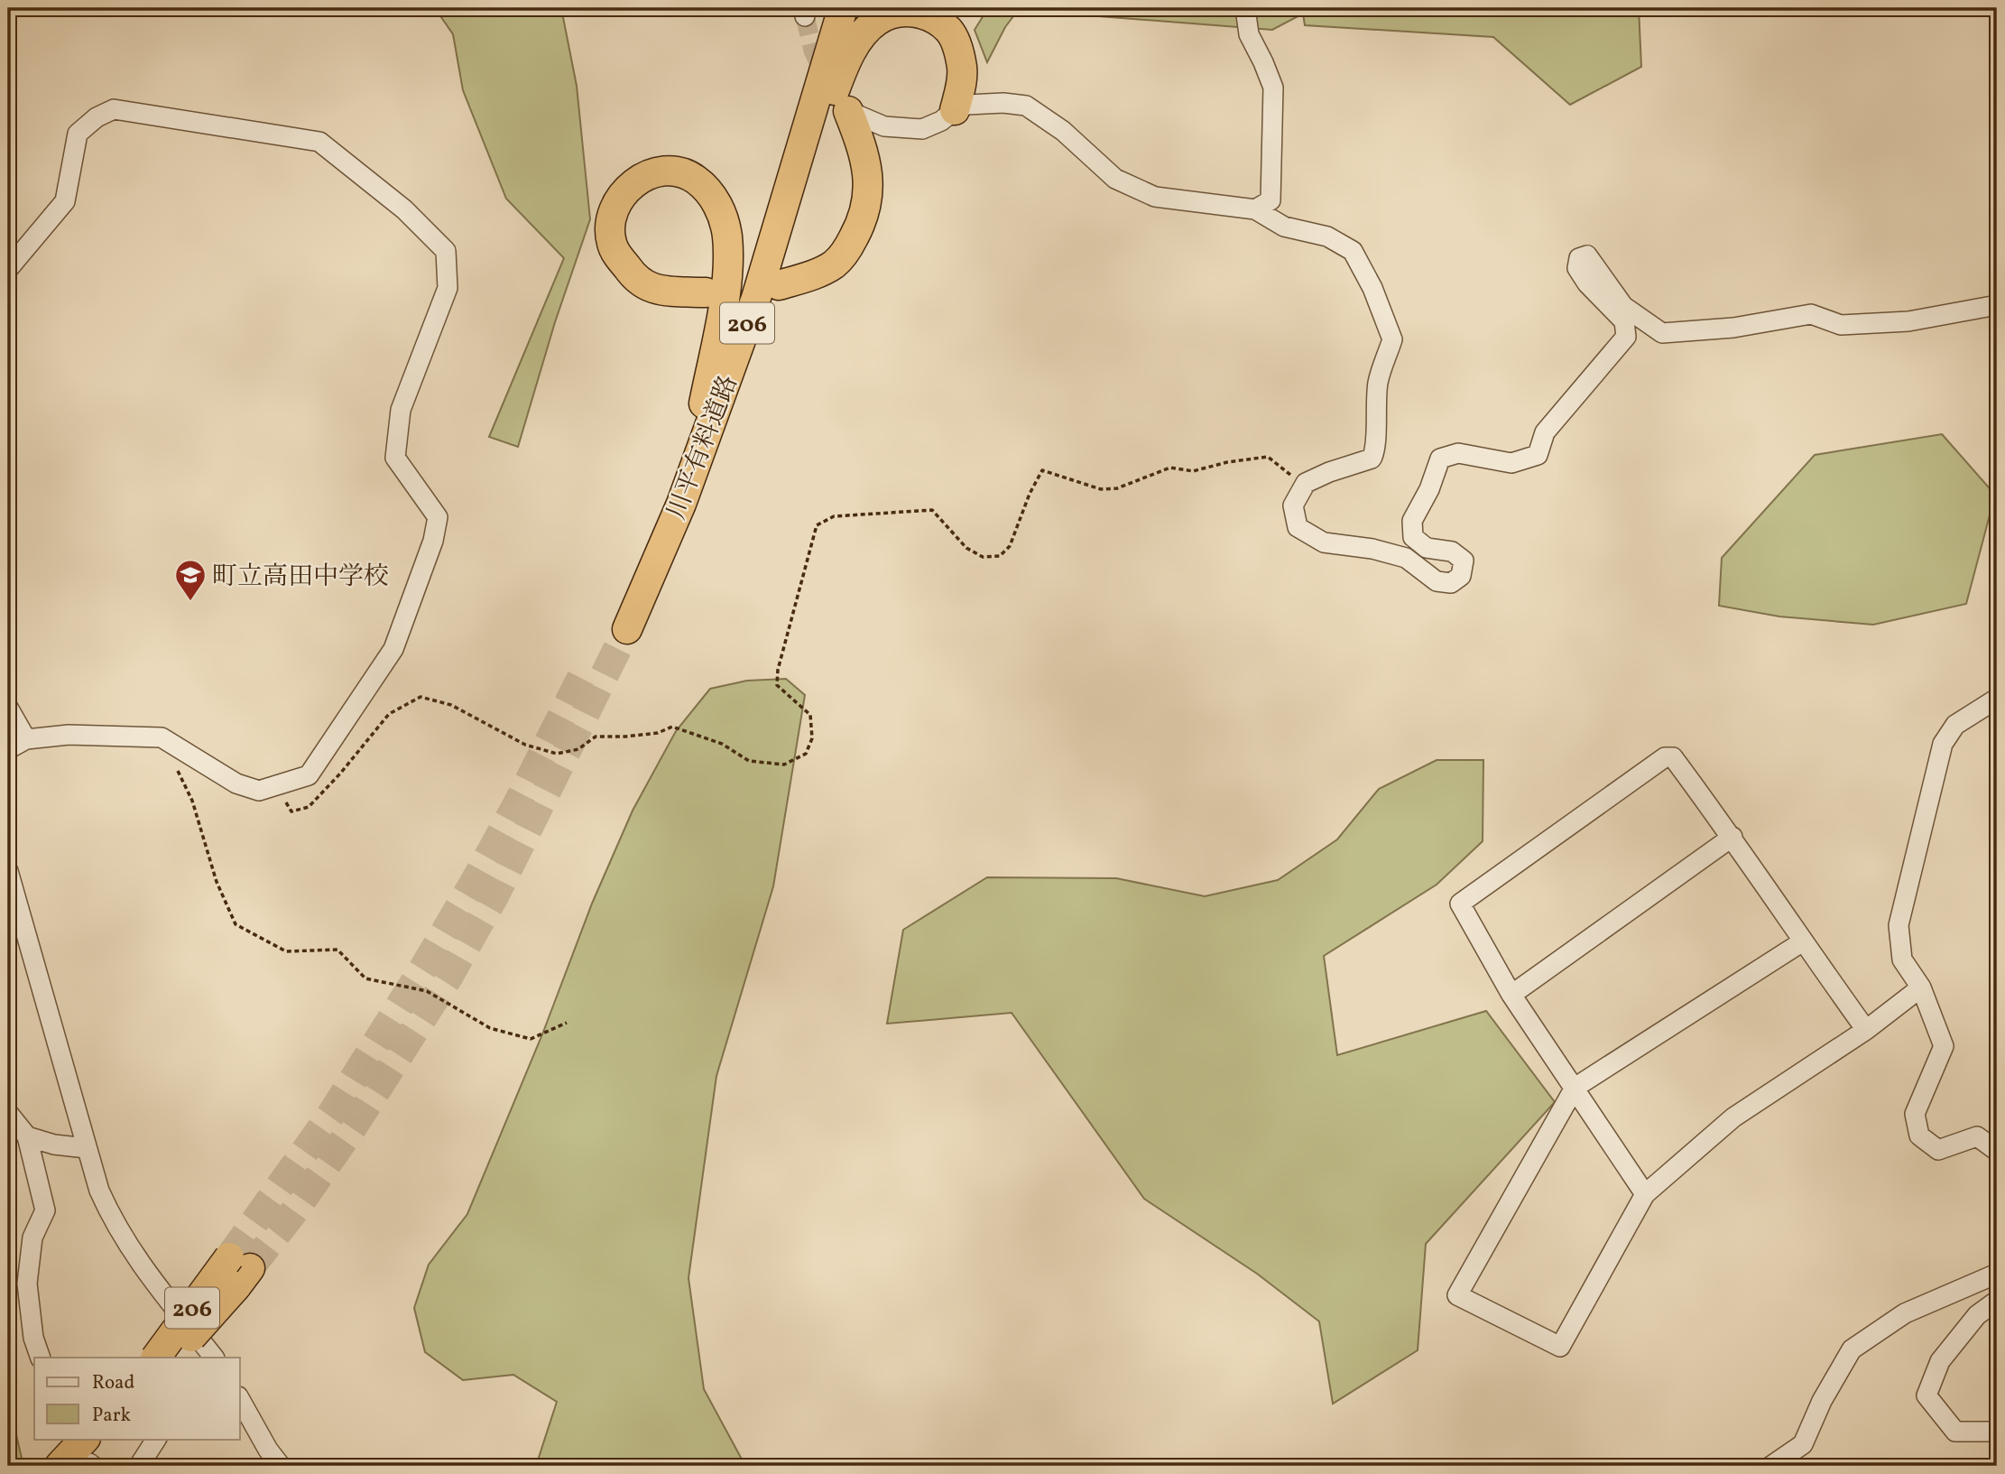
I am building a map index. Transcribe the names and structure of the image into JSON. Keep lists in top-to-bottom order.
{
  "streets": {
    "highway": ["206", "川平有料道路"]
  },
  "places": {
    "school or university": ["町立高田中学校"]
  },
  "legend": ["Road", "Park"]
}
